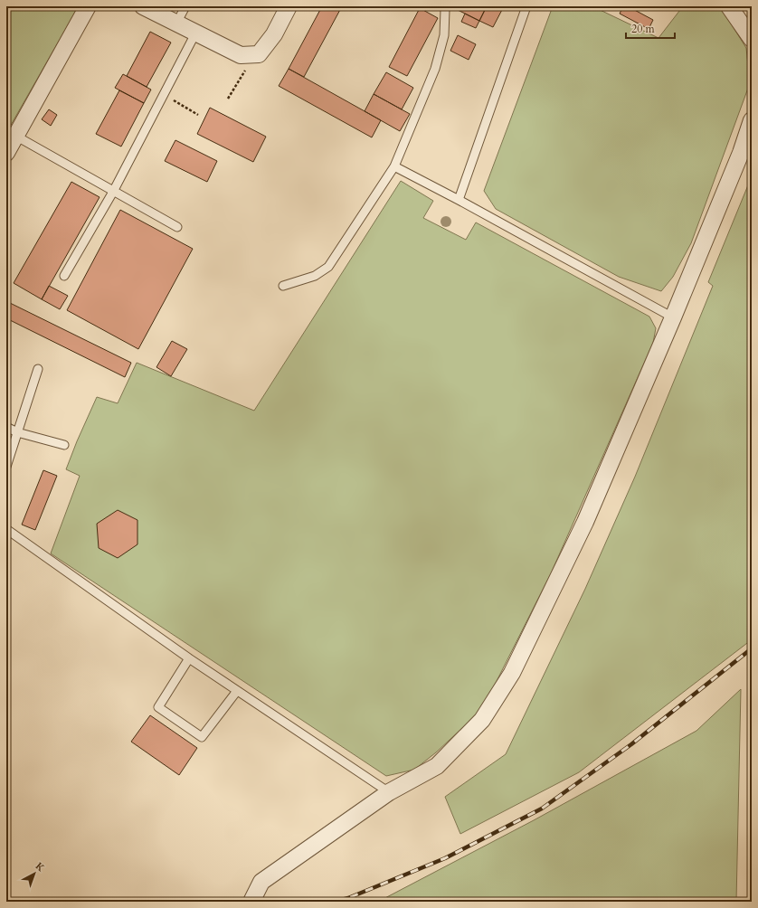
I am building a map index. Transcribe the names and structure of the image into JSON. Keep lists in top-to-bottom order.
{
  "scale_bar": "20 m",
  "north": "top right"
}
